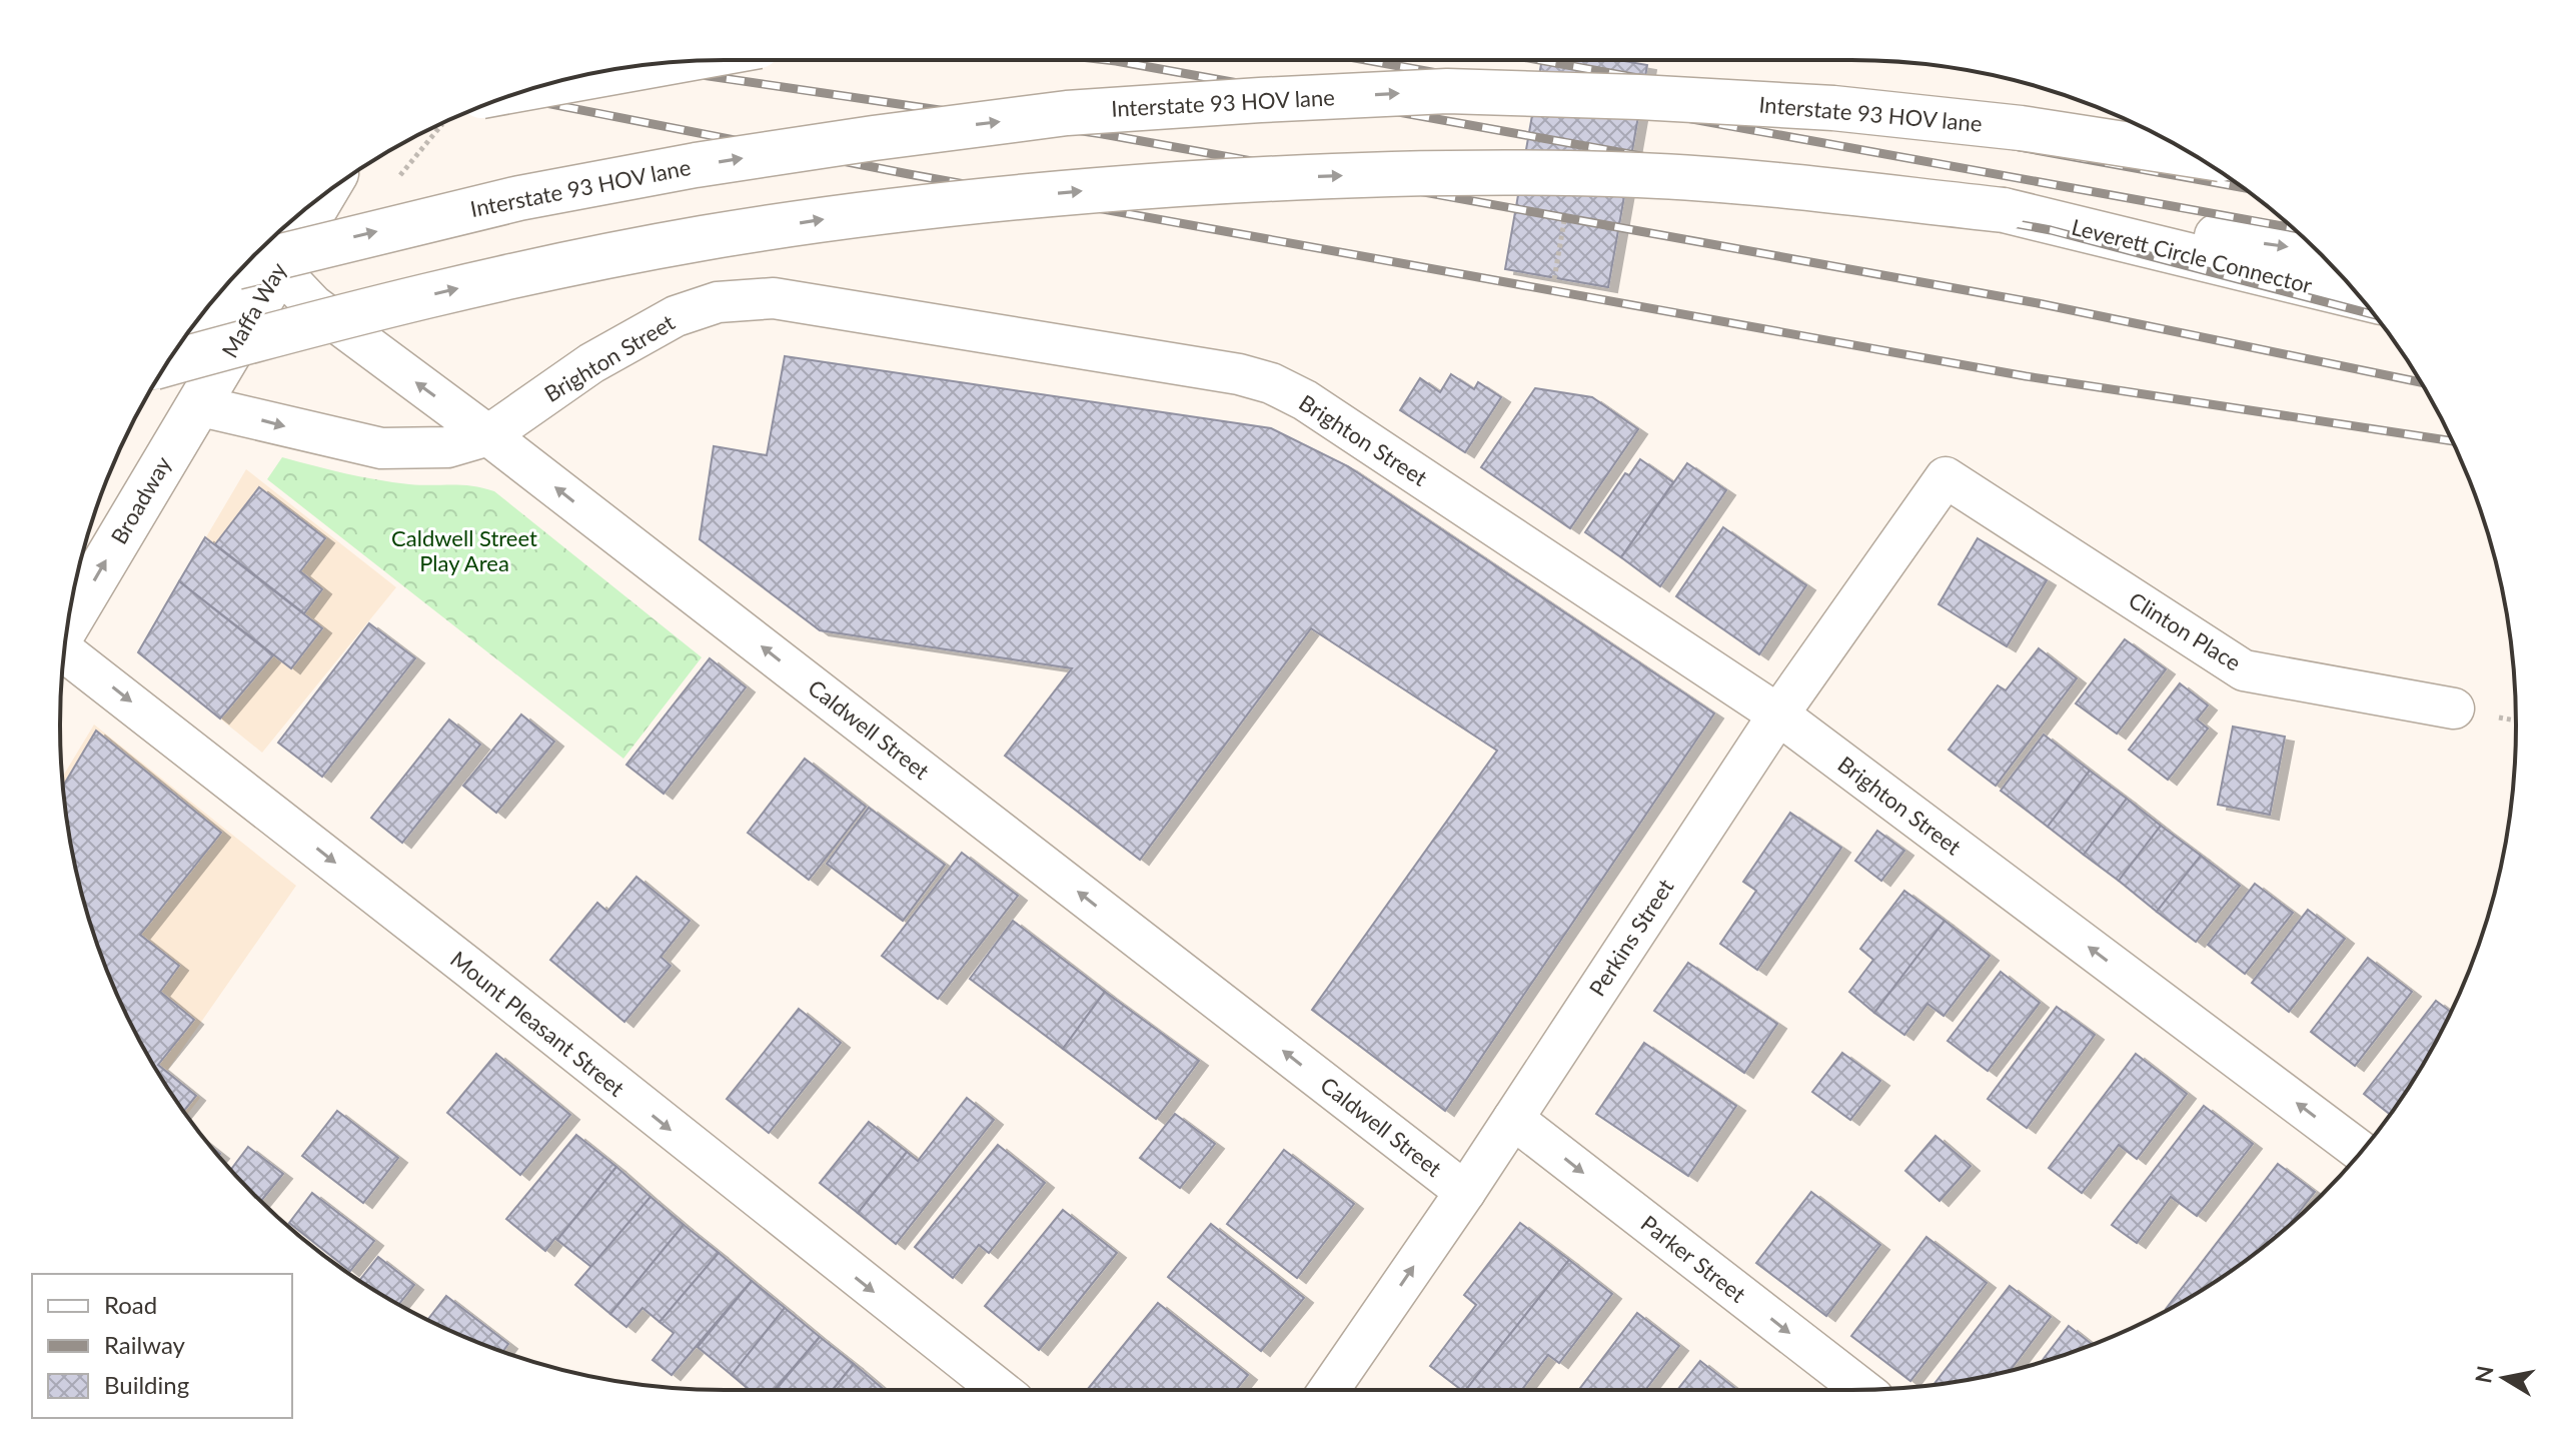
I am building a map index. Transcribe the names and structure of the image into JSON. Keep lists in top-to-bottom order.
{
  "streets": {
    "main road": [
      "Interstate 93 HOV lane",
      "Leverett Circle Connector",
      "Maffa Way",
      "Broadway"
    ],
    "street": [
      "Brighton Street",
      "Clinton Place",
      "Caldwell Street",
      "Perkins Street",
      "Mount Pleasant Street",
      "Parker Street"
    ]
  },
  "crossings": [
    ["Maffa Way", "Brighton Street"],
    ["Maffa Way", "Broadway"],
    ["Maffa Way", "Caldwell Street"],
    ["Brighton Street", "Broadway"],
    ["Brighton Street", "Caldwell Street"],
    ["Brighton Street", "Perkins Street"],
    ["Clinton Place", "Perkins Street"],
    ["Caldwell Street", "Perkins Street"],
    ["Perkins Street", "Parker Street"]
  ],
  "one_way": [
    "Broadway",
    "Caldwell Street",
    "Mount Pleasant Street",
    "Parker Street"
  ],
  "parks": ["Caldwell Street Play Area"],
  "legend": ["Road", "Railway", "Building"],
  "north": "left"
}
